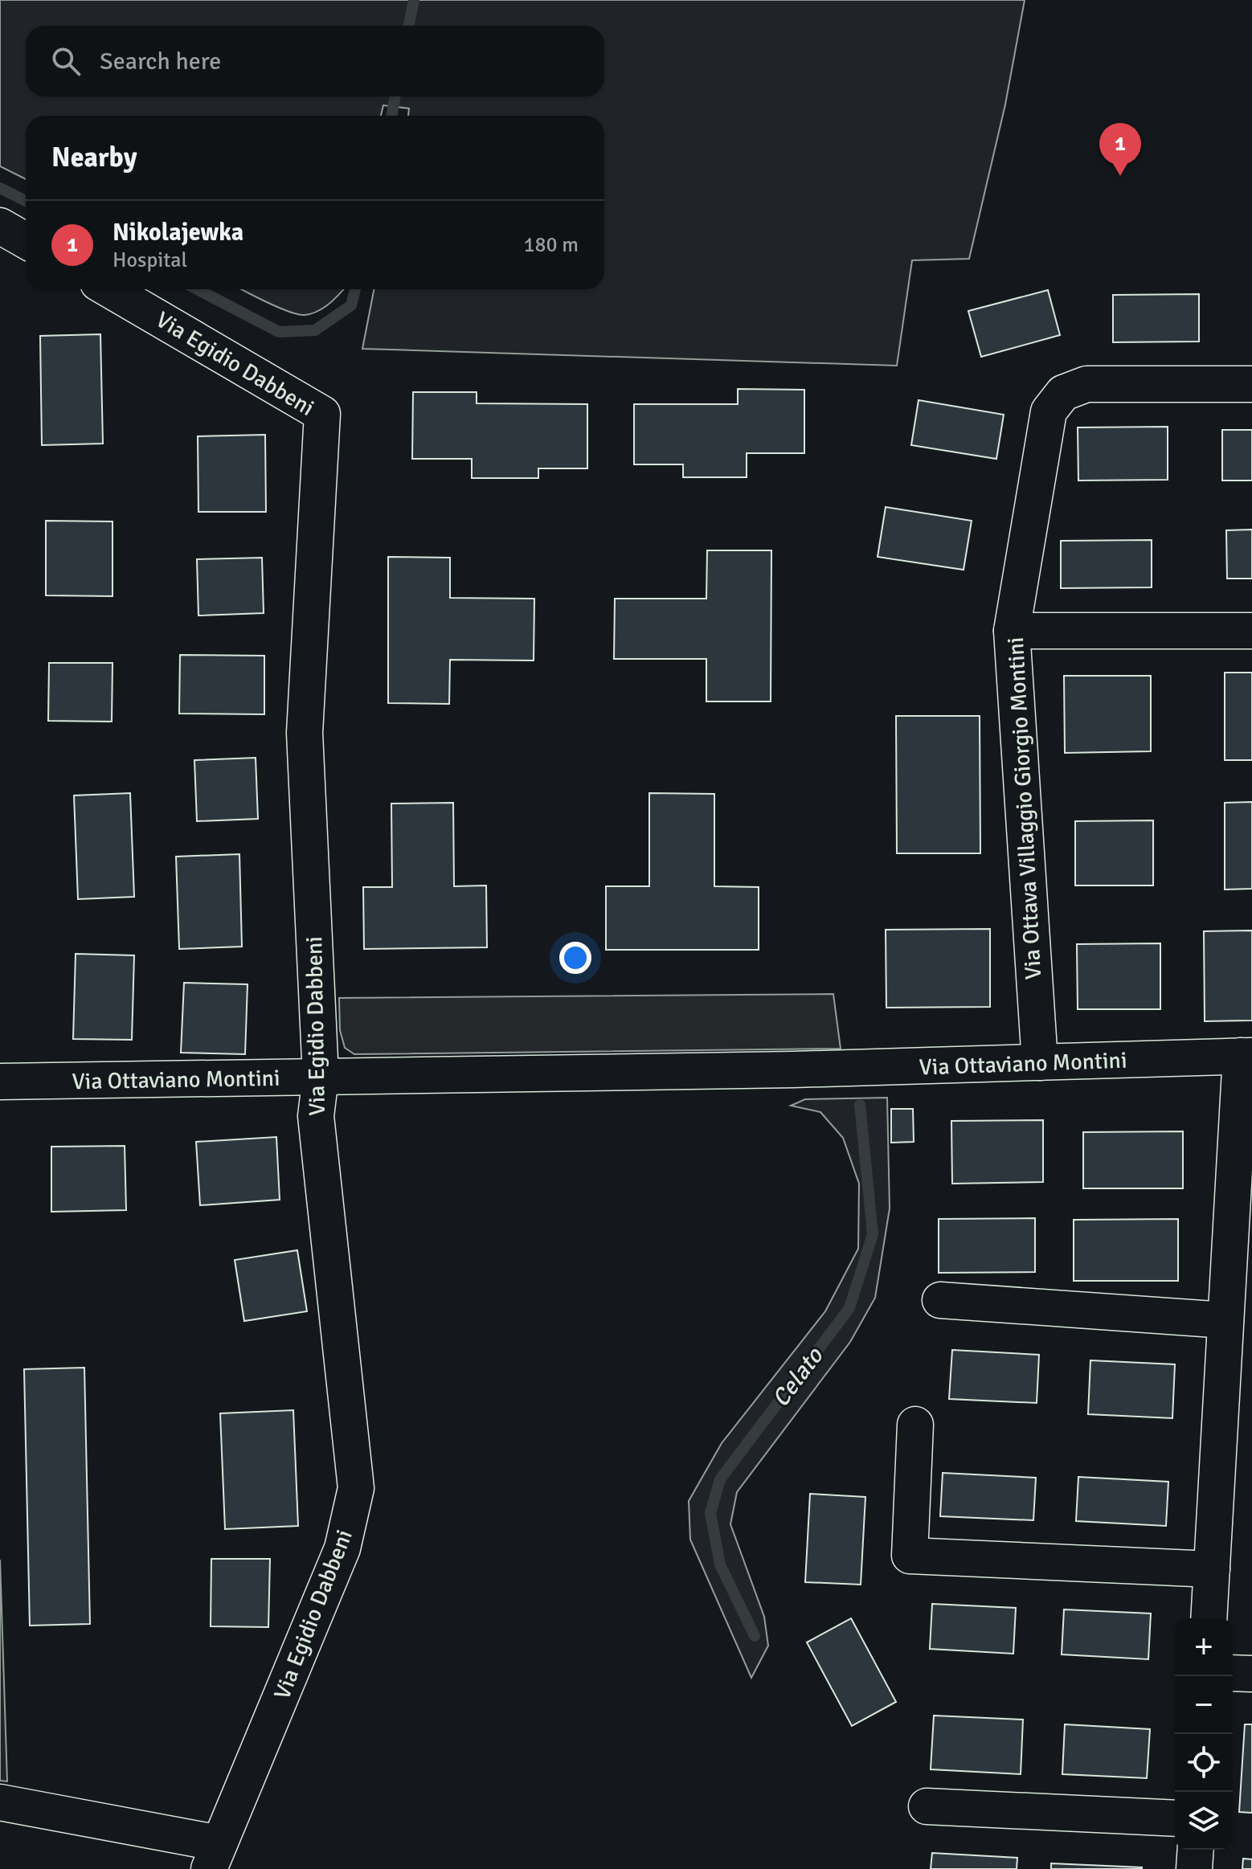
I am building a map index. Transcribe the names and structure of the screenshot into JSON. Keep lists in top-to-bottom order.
{
  "streets": {
    "street": ["Via Egidio Dabbeni", "Via Ottava Villaggio Giorgio Montini", "Via Ottaviano Montini"]
  },
  "crossings": [
    ["Via Egidio Dabbeni", "Via Ottaviano Montini"],
    ["Via Ottava Villaggio Giorgio Montini", "Via Ottaviano Montini"]
  ],
  "water": ["Celato"],
  "page": {
    "search": "Search here",
    "heading": "Nearby",
    "pins": "1",
    "list": [
      {
        "mark": "1",
        "name": "Nikolajewka",
        "note": "Hospital",
        "value": "180 m"
      }
    ],
    "map_buttons": ["+", "−"]
  }
}
